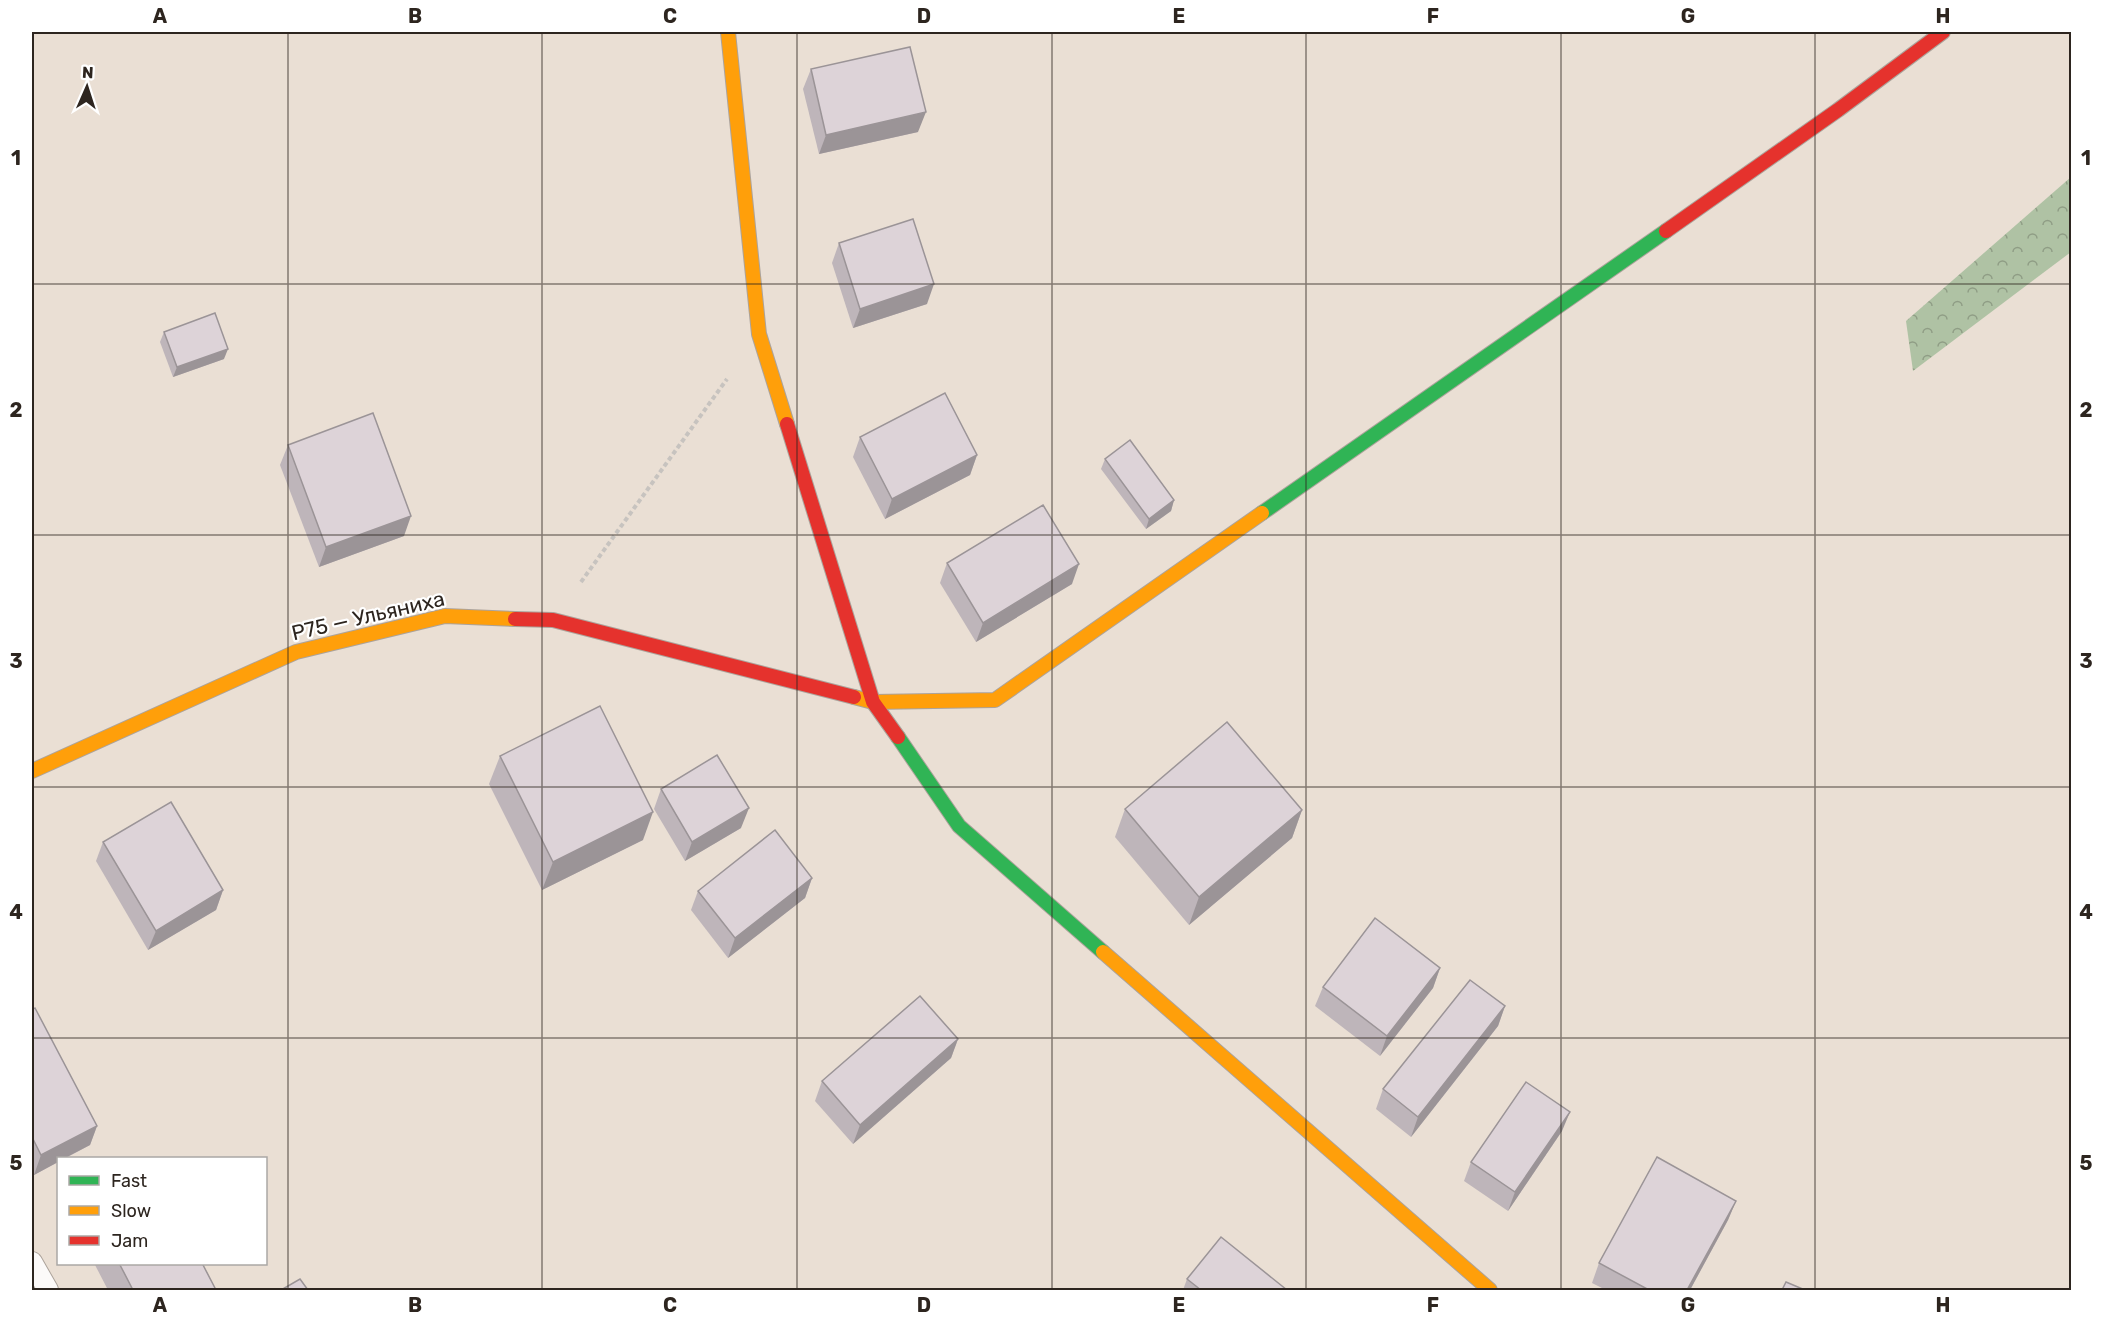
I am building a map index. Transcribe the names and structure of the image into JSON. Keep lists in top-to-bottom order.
{
  "streets": {
    "street": ["Р75 — Ульяниха"]
  },
  "legend": ["Fast", "Slow", "Jam"],
  "north": "top",
  "grid": {
    "columns": [
      "A",
      "B",
      "C",
      "D",
      "E",
      "F",
      "G",
      "H"
    ],
    "rows": [
      "1",
      "2",
      "3",
      "4",
      "5"
    ]
  }
}
